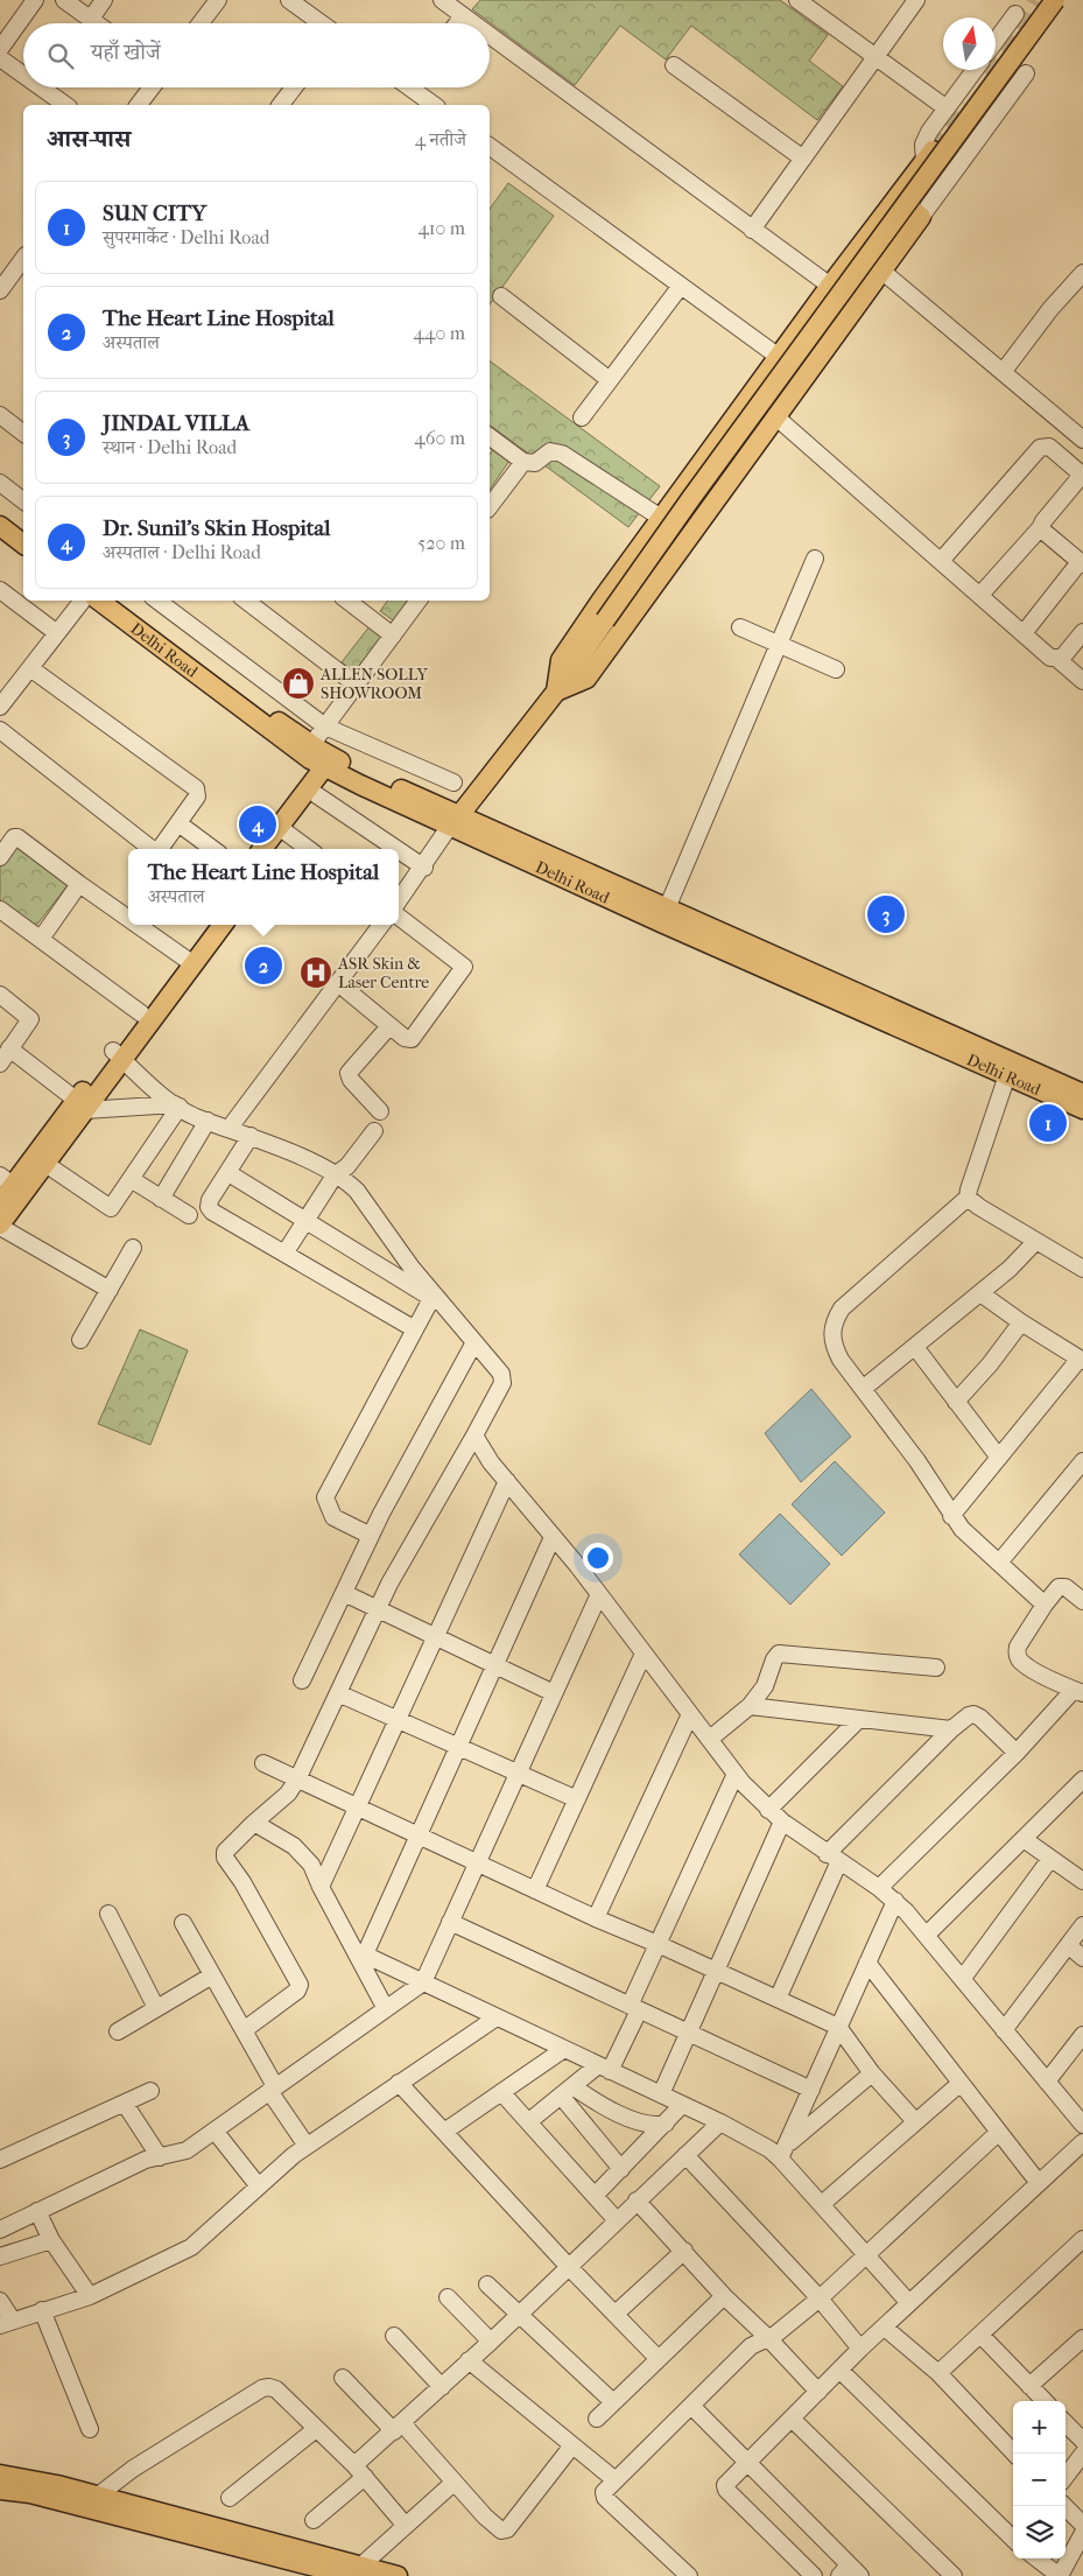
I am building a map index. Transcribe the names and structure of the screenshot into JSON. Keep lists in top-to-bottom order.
{
  "streets": {
    "main road": ["Delhi Road"]
  },
  "places": {
    "shop": ["ALLEN SOLLY SHOWROOM"],
    "hospital": ["ASR Skin & Laser Centre"]
  },
  "north": "top",
  "page": {
    "search": "यहाँ खोजें",
    "heading": ["आस-पास", "4 नतीजे"],
    "list": [
      {
        "mark": "1",
        "name": "SUN CITY",
        "note": "सुपरमार्केट · Delhi Road",
        "value": "410 m"
      },
      {
        "mark": "2",
        "name": "The Heart Line Hospital",
        "note": "अस्पताल",
        "value": "440 m"
      },
      {
        "mark": "3",
        "name": "JINDAL VILLA",
        "note": "स्थान · Delhi Road",
        "value": "460 m"
      },
      {
        "mark": "4",
        "name": "Dr. Sunil's Skin Hospital",
        "note": "अस्पताल · Delhi Road",
        "value": "520 m"
      }
    ],
    "pins": [
      "4",
      "3",
      "2",
      "1"
    ],
    "popup": ["The Heart Line Hospital", "अस्पताल"],
    "map_buttons": ["+", "−"]
  }
}
